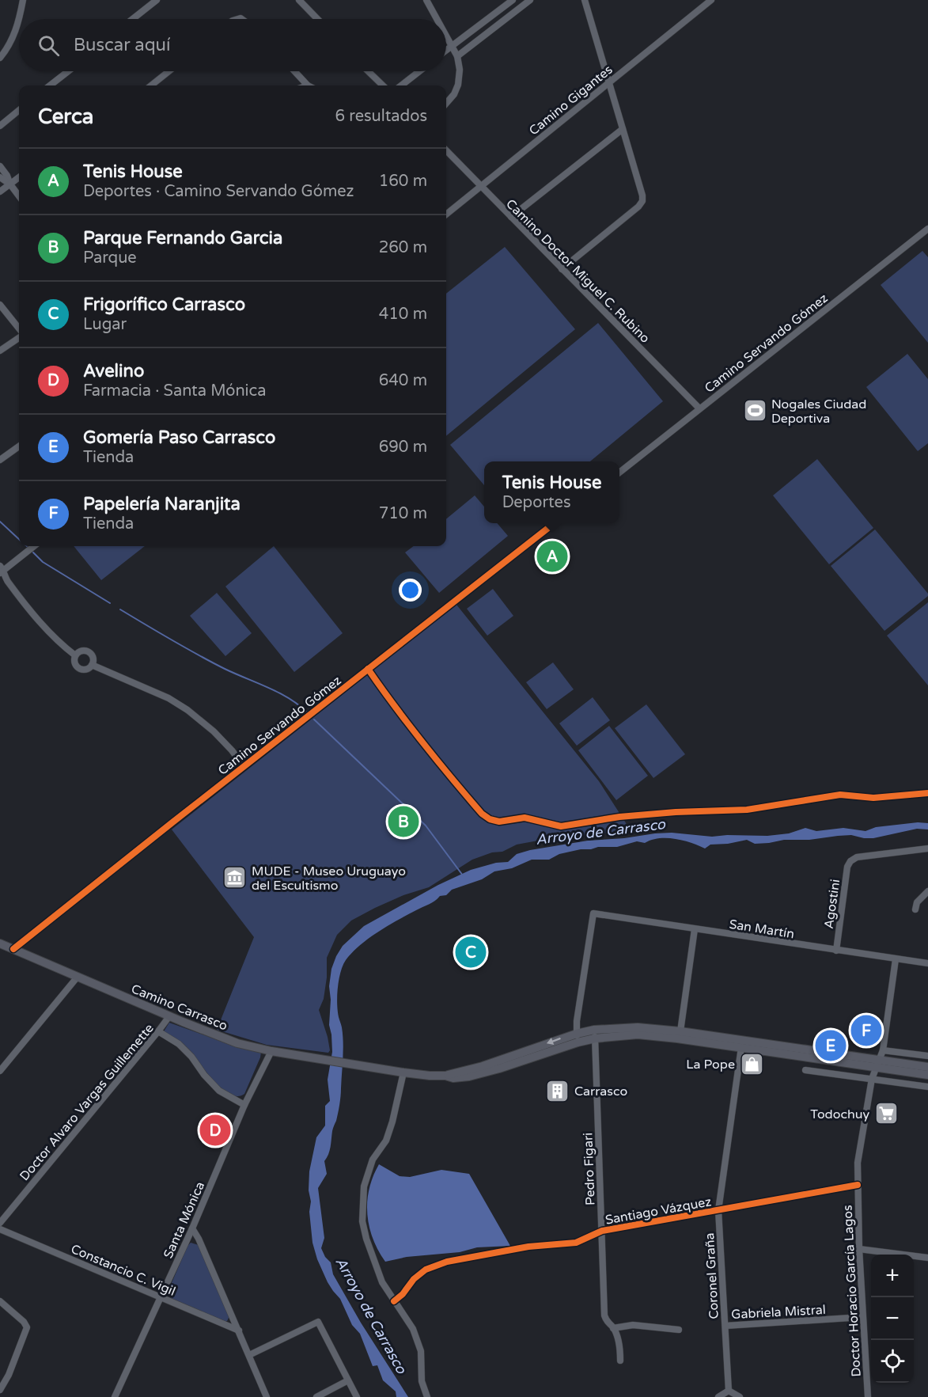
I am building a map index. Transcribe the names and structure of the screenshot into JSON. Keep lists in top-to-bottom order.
{
  "streets": {
    "main road": ["Camino Carrasco"],
    "street": [
      "Camino Gigantes",
      "Camino Doctor Miguel C. Rubino",
      "Camino Servando Gómez",
      "Agostini",
      "San Martín",
      "Doctor Alvaro Vargas Guillemette",
      "Pedro Figari",
      "Santiago Vázquez",
      "Santa Mónica",
      "Constancio C. Vigil",
      "Coronel Graña",
      "Doctor Horacio García Lagos",
      "Gabriela Mistral"
    ]
  },
  "crossings": [
    ["Camino Gigantes", "Camino Doctor Miguel C. Rubino"],
    ["Camino Doctor Miguel C. Rubino", "Camino Servando Gómez"],
    ["Camino Servando Gómez", "Camino Carrasco"],
    ["Agostini", "San Martín"],
    ["San Martín", "Camino Carrasco"],
    ["San Martín", "Doctor Horacio García Lagos"],
    ["Camino Carrasco", "Doctor Alvaro Vargas Guillemette"],
    ["Camino Carrasco", "Pedro Figari"],
    ["Camino Carrasco", "Santa Mónica"],
    ["Pedro Figari", "Santiago Vázquez"],
    ["Santiago Vázquez", "Coronel Graña"],
    ["Santiago Vázquez", "Doctor Horacio García Lagos"],
    ["Santa Mónica", "Constancio C. Vigil"],
    ["Coronel Graña", "Gabriela Mistral"],
    ["Doctor Horacio García Lagos", "Gabriela Mistral"]
  ],
  "water": ["Arroyo de Carrasco"],
  "places": {
    "sports": ["Nogales Ciudad Deportiva"],
    "museum": ["MUDE - Museo Uruguayo del Escultismo"],
    "shop": ["La Pope"],
    "building": ["Carrasco"],
    "supermarket": ["Todochuy"]
  },
  "page": {
    "search": "Buscar aquí",
    "heading": ["Cerca", "6 resultados"],
    "list": [
      {
        "mark": "A",
        "name": "Tenis House",
        "note": "Deportes · Camino Servando Gómez",
        "value": "160 m"
      },
      {
        "mark": "B",
        "name": "Parque Fernando Garcia",
        "note": "Parque",
        "value": "260 m"
      },
      {
        "mark": "C",
        "name": "Frigorífico Carrasco",
        "note": "Lugar",
        "value": "410 m"
      },
      {
        "mark": "D",
        "name": "Avelino",
        "note": "Farmacia · Santa Mónica",
        "value": "640 m"
      },
      {
        "mark": "E",
        "name": "Gomería Paso Carrasco",
        "note": "Tienda",
        "value": "690 m"
      },
      {
        "mark": "F",
        "name": "Papelería Naranjita",
        "note": "Tienda",
        "value": "710 m"
      }
    ],
    "popup": ["Tenis House", "Deportes"],
    "pins": [
      "A",
      "B",
      "C",
      "F",
      "E",
      "D"
    ],
    "map_buttons": ["+", "−"]
  }
}
